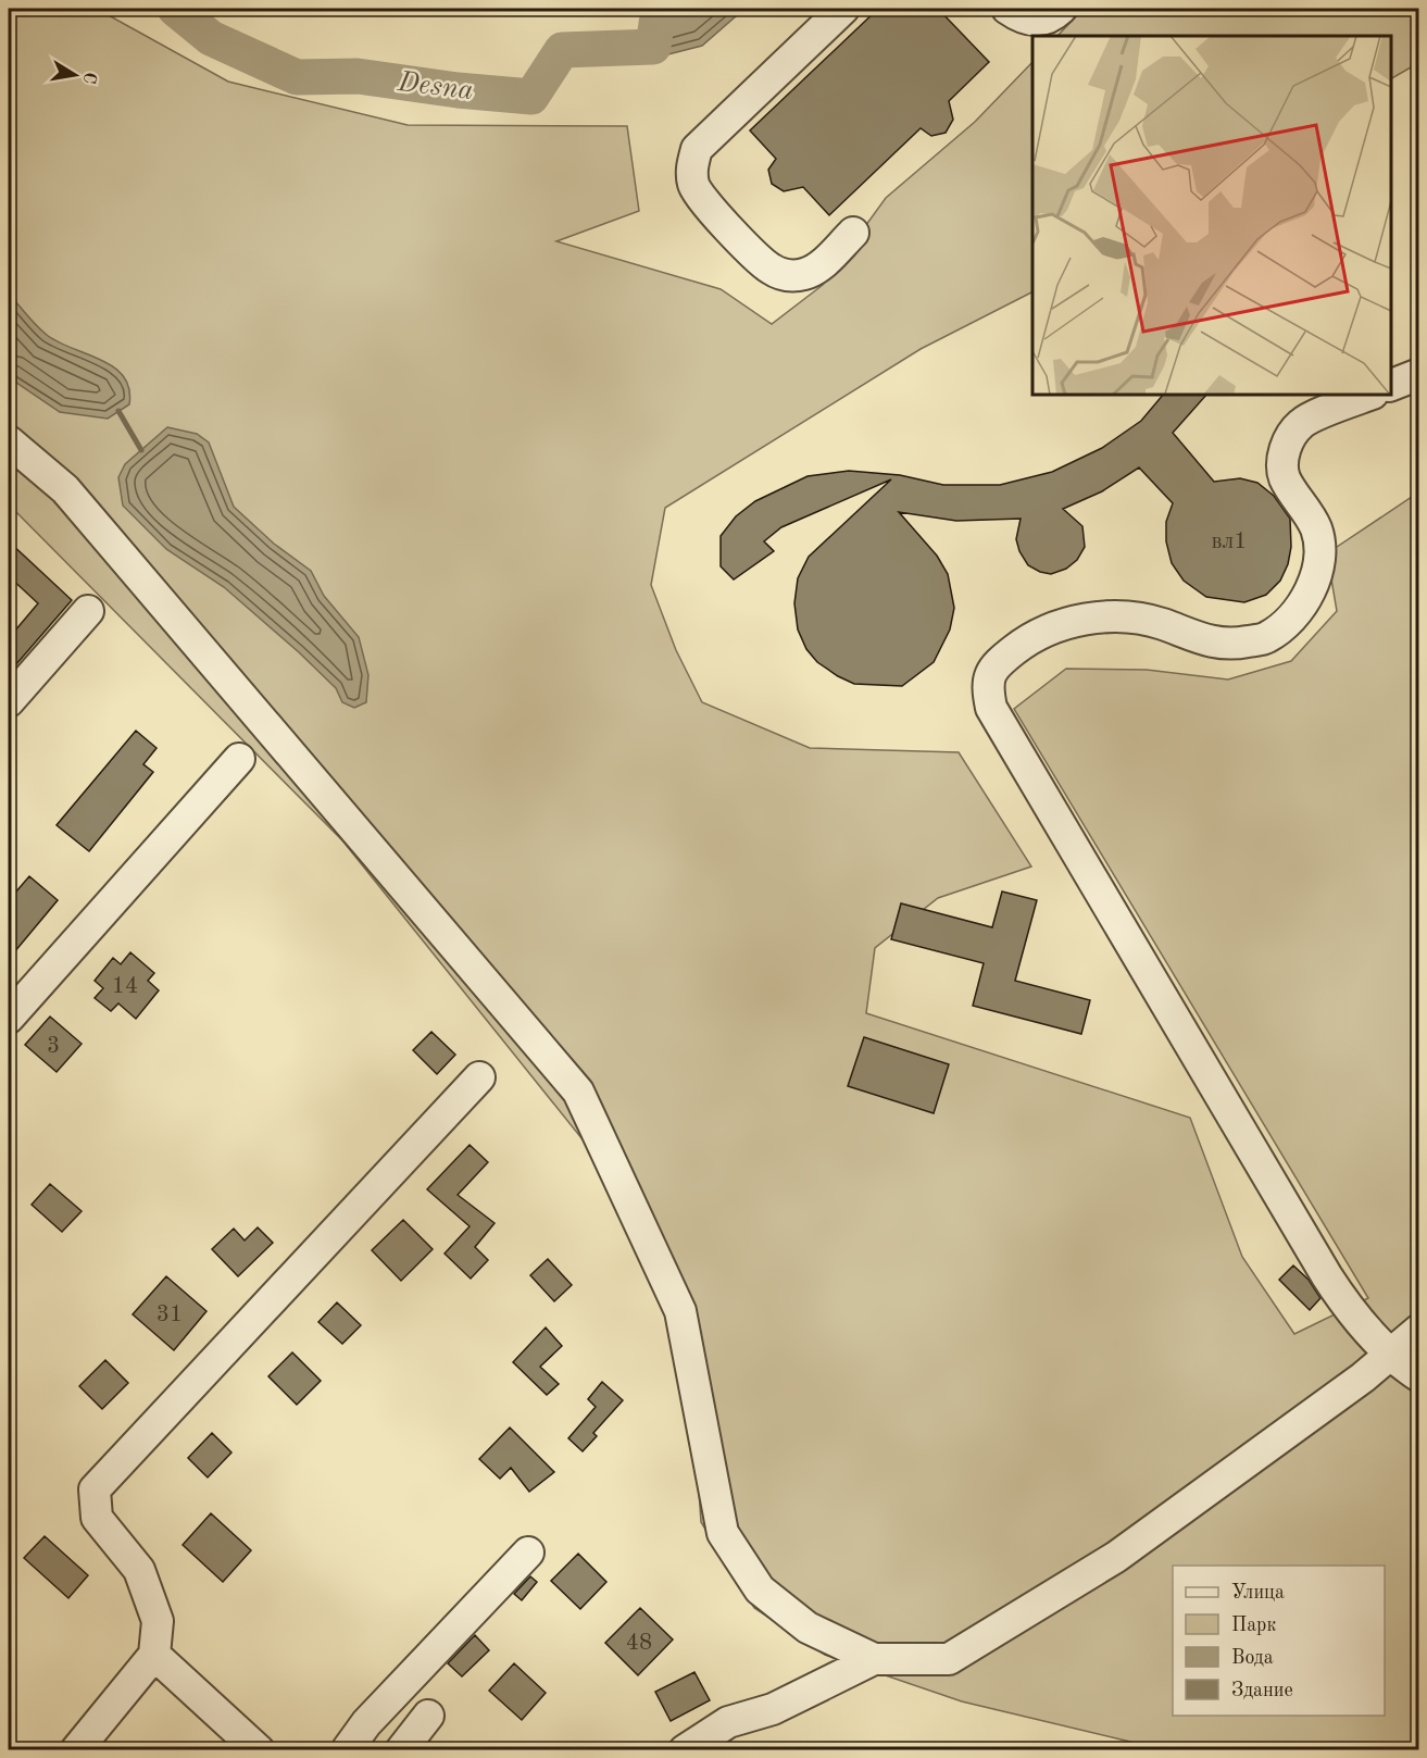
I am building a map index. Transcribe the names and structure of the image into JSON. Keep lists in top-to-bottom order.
{
  "water": ["Desna"],
  "house_numbers": [
    "вл1",
    "14",
    "3",
    "31",
    "48"
  ],
  "legend": [
    "Улица",
    "Парк",
    "Вода",
    "Здание"
  ],
  "north": "right"
}
